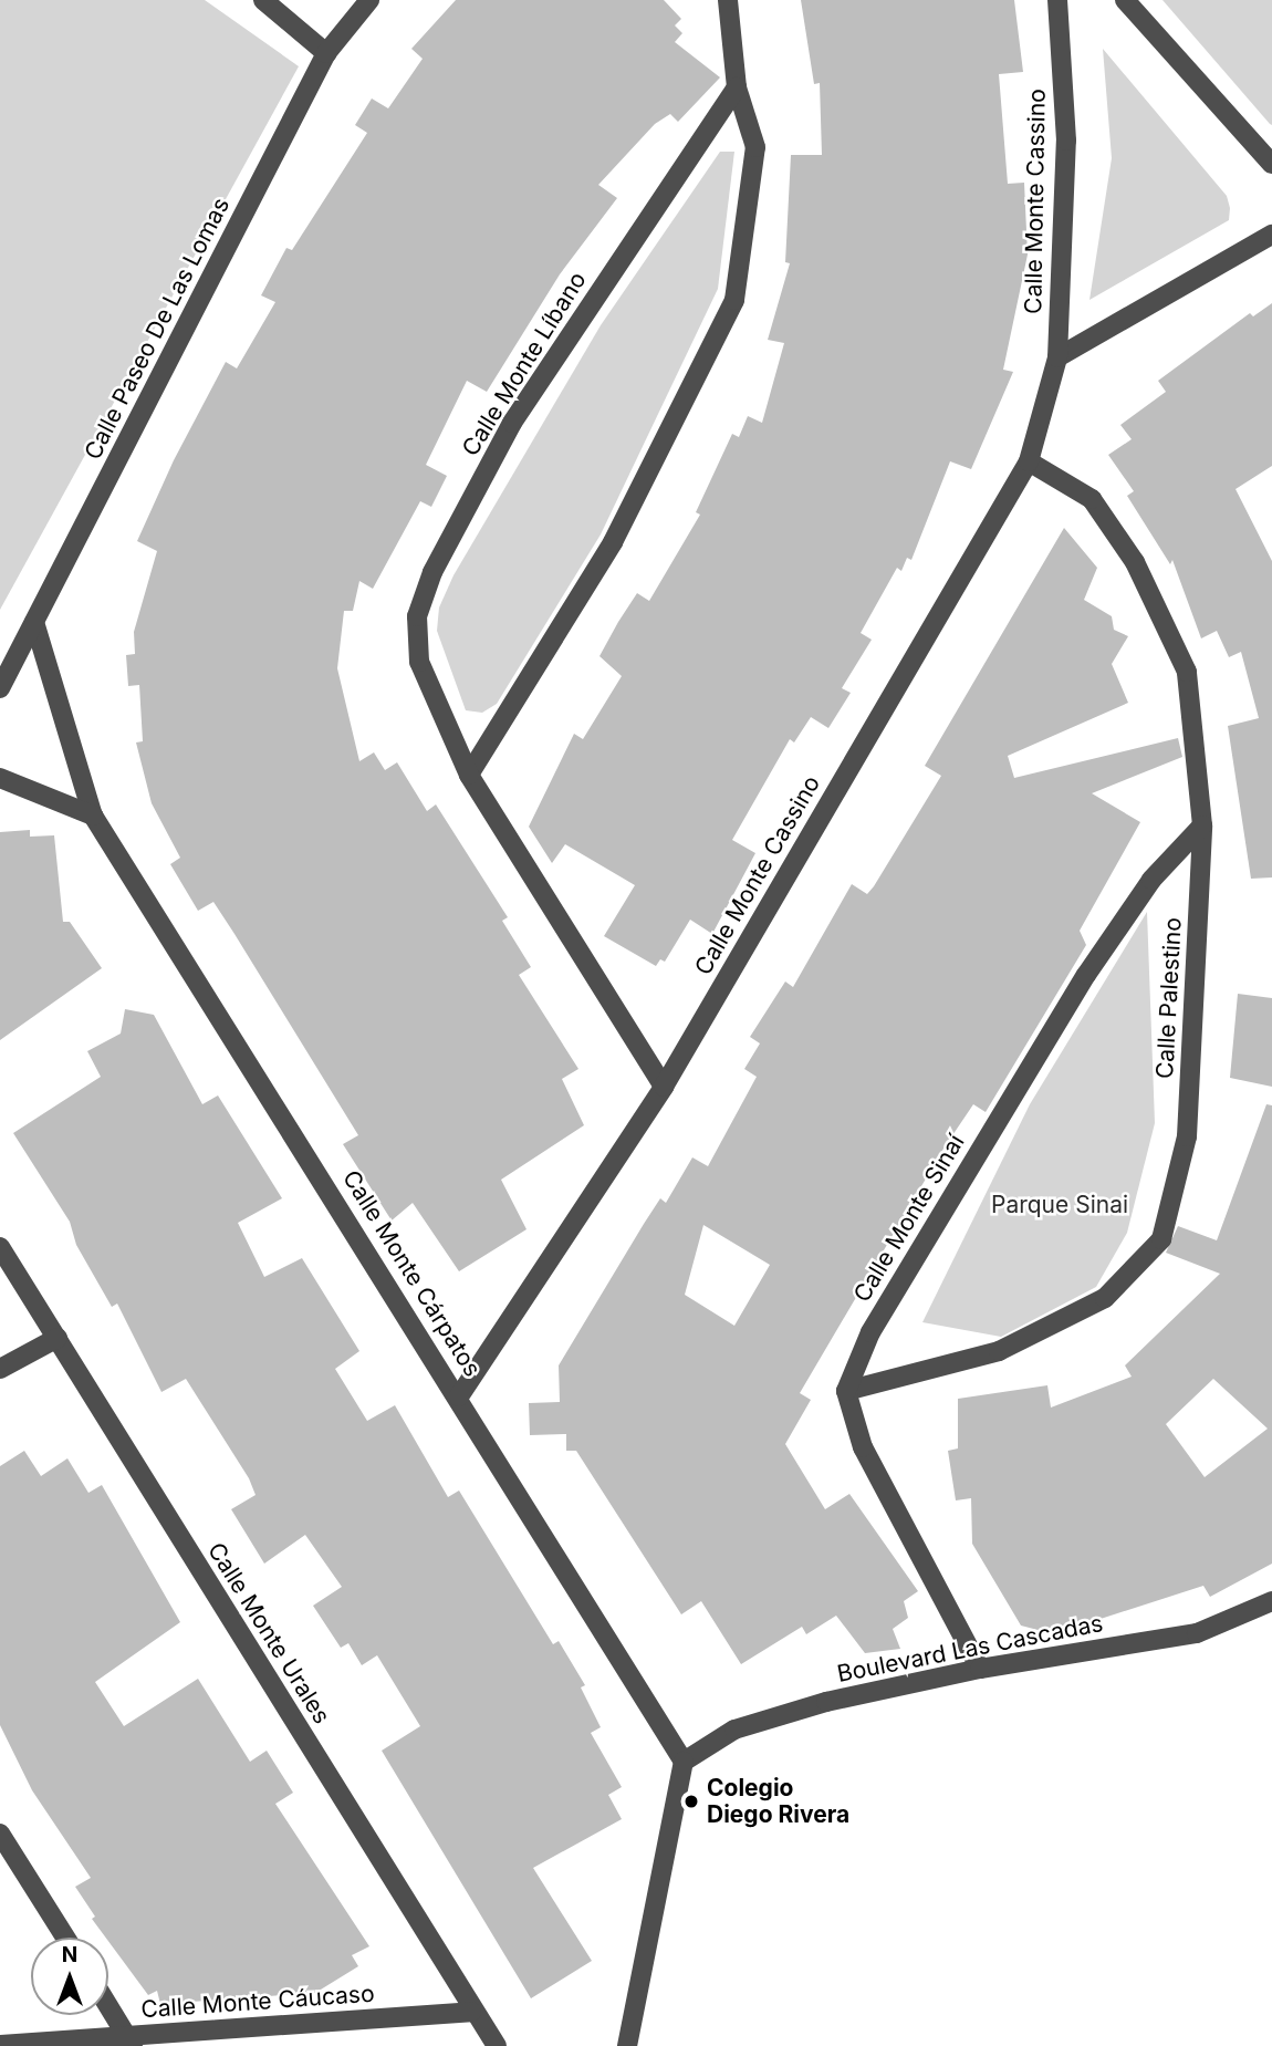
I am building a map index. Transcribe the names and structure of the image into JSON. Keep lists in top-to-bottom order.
{
  "streets": {
    "street": [
      "Calle Monte Cassino",
      "Calle Paseo De Las Lomas",
      "Calle Monte Líbano",
      "Calle Palestino",
      "Calle Monte Sinaí",
      "Calle Monte Cárpatos",
      "Calle Monte Urales",
      "Boulevard Las Cascadas",
      "Calle Monte Cáucaso"
    ]
  },
  "crossings": [
    ["Calle Monte Cassino", "Calle Monte Líbano"],
    ["Calle Monte Cassino", "Calle Palestino"],
    ["Calle Monte Cassino", "Calle Monte Cárpatos"],
    ["Calle Paseo De Las Lomas", "Calle Monte Cárpatos"],
    ["Calle Palestino", "Calle Monte Sinaí"],
    ["Calle Monte Cárpatos", "Boulevard Las Cascadas"],
    ["Calle Monte Urales", "Calle Monte Cáucaso"]
  ],
  "parks": ["Parque Sinai"],
  "places": ["Colegio Diego Rivera"],
  "north": "top"
}
